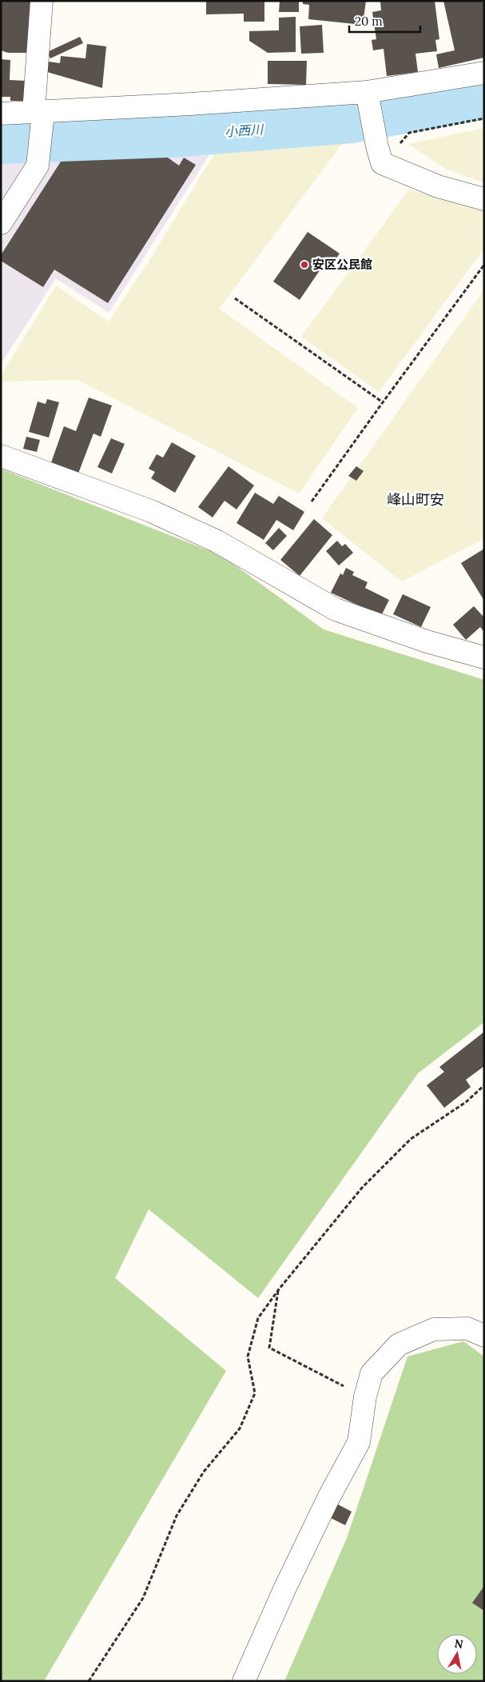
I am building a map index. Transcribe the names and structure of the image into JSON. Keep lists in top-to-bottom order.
{
  "districts": ["峰山町安"],
  "water": ["小西川"],
  "places": ["安区公民館"],
  "scale_bar": "20 m",
  "north": "top"
}
